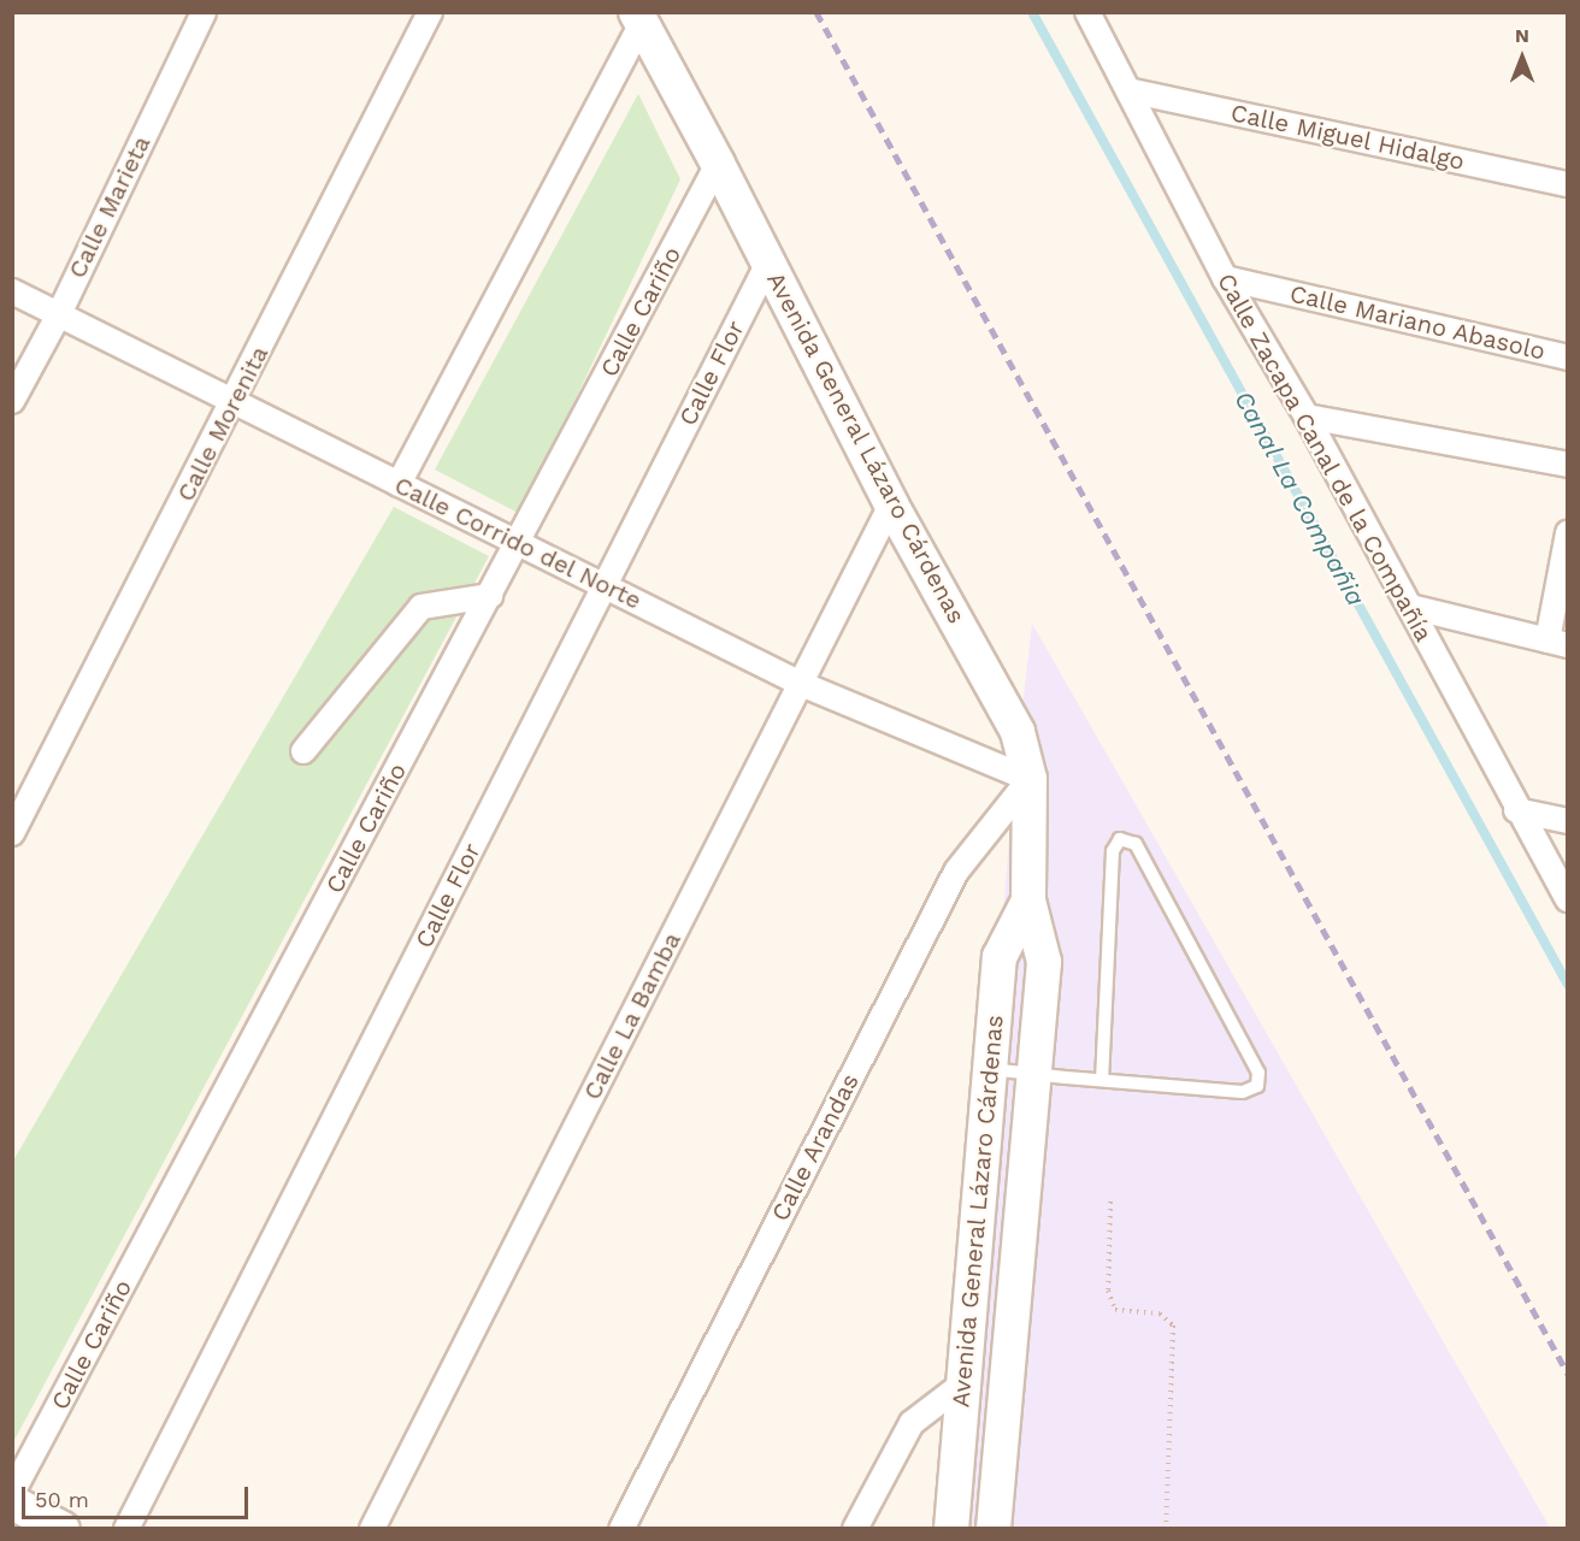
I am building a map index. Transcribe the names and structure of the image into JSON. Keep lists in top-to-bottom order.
{
  "streets": {
    "street": [
      "Calle Miguel Hidalgo",
      "Calle Marieta",
      "Calle Cariño",
      "Calle Mariano Abasolo",
      "Calle Flor",
      "Calle Morenita",
      "Avenida General Lázaro Cárdenas",
      "Calle Zacapa Canal de la Compañía",
      "Calle Corrido del Norte",
      "Calle La Bamba",
      "Calle Arandas"
    ]
  },
  "crossings": [
    ["Calle Miguel Hidalgo", "Calle Zacapa Canal de la Compañía"],
    ["Calle Marieta", "Calle Corrido del Norte"],
    ["Calle Cariño", "Avenida General Lázaro Cárdenas"],
    ["Calle Cariño", "Calle Corrido del Norte"],
    ["Calle Mariano Abasolo", "Calle Zacapa Canal de la Compañía"],
    ["Calle Flor", "Avenida General Lázaro Cárdenas"],
    ["Calle Flor", "Calle Corrido del Norte"],
    ["Calle Morenita", "Calle Corrido del Norte"],
    ["Avenida General Lázaro Cárdenas", "Calle Corrido del Norte"],
    ["Avenida General Lázaro Cárdenas", "Calle La Bamba"],
    ["Avenida General Lázaro Cárdenas", "Calle Arandas"],
    ["Calle Corrido del Norte", "Calle La Bamba"],
    ["Calle Corrido del Norte", "Calle Arandas"]
  ],
  "water": ["Canal La Compañia"],
  "scale_bar": "50 m",
  "north": "top"
}
